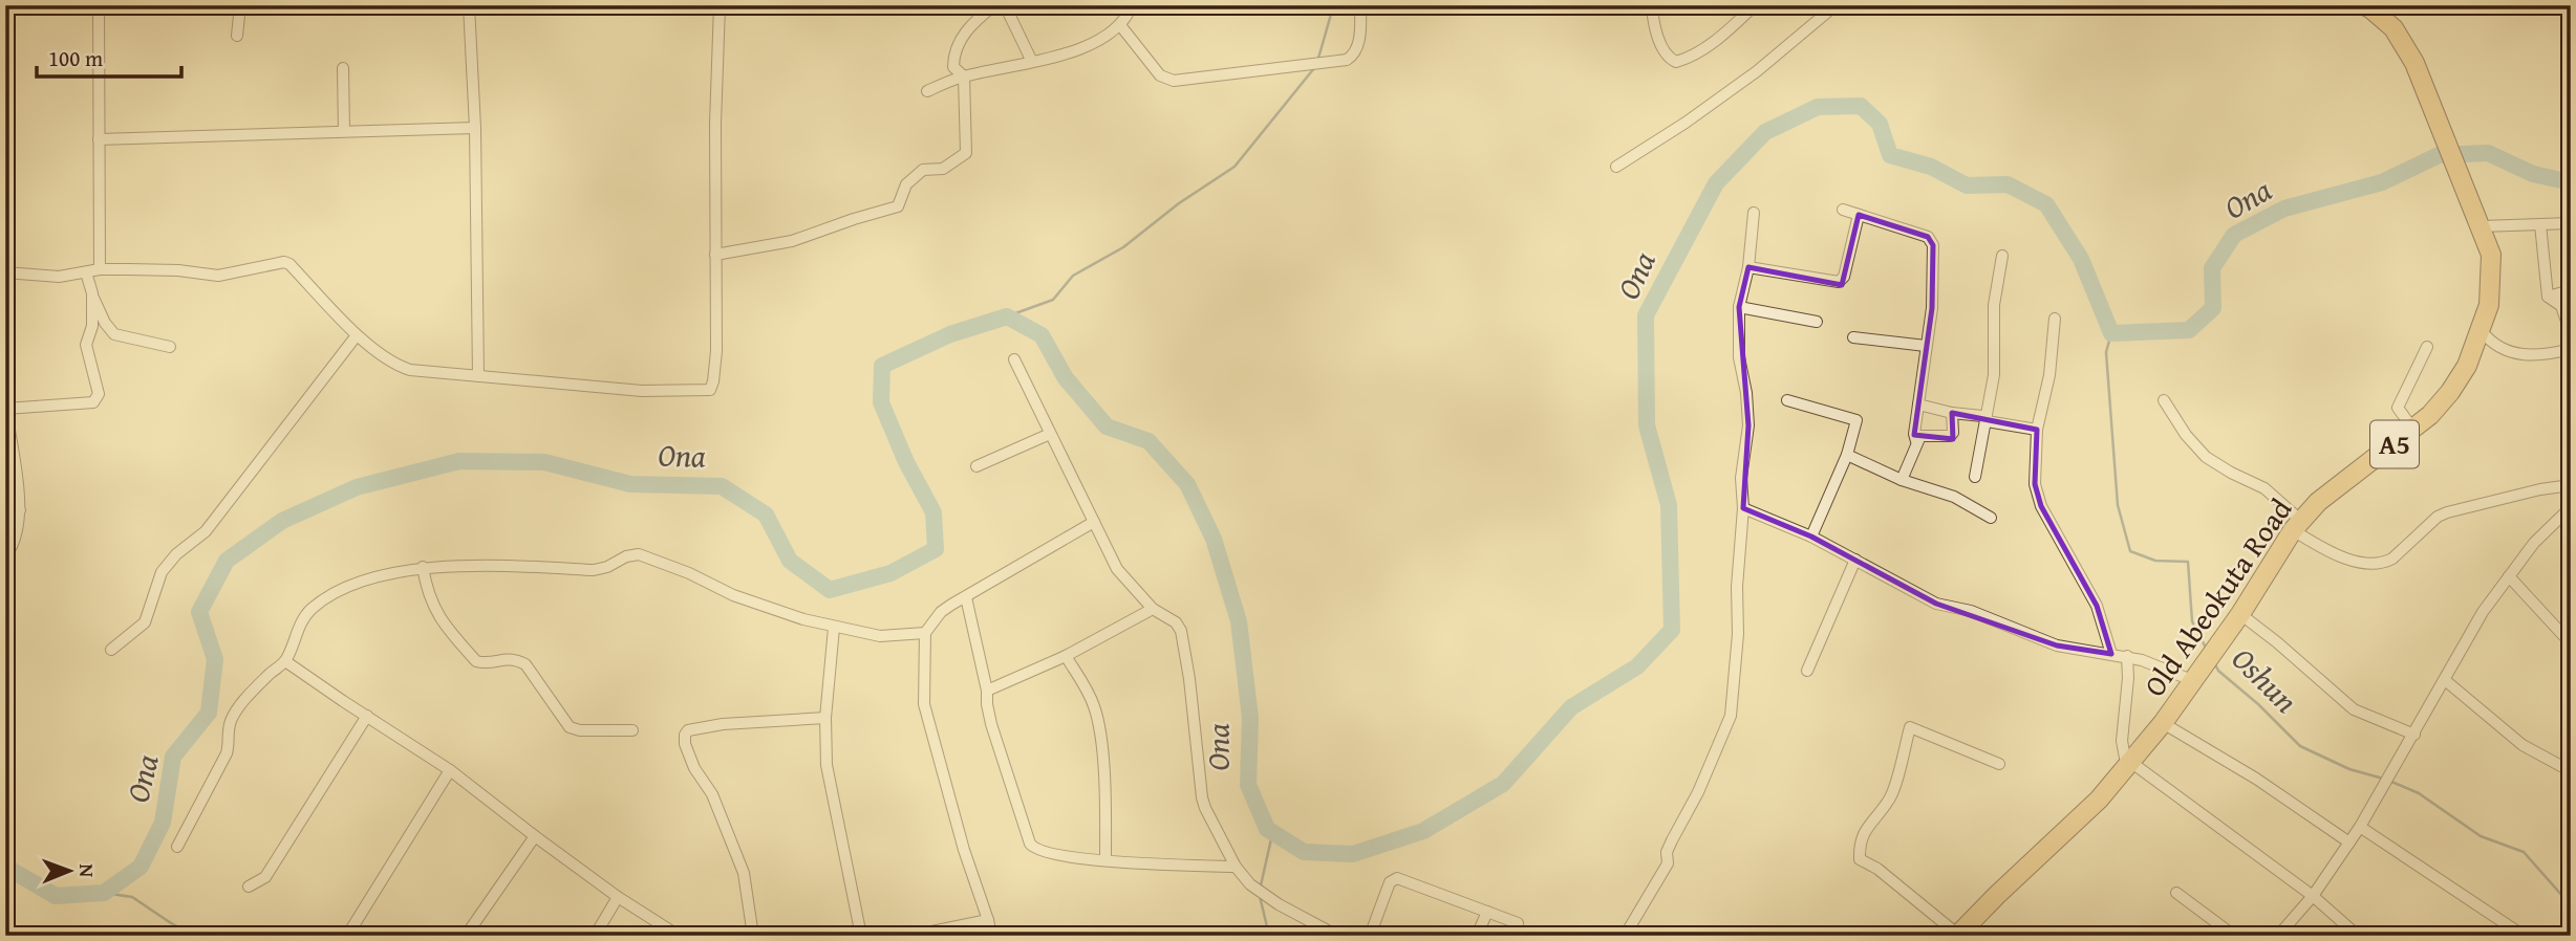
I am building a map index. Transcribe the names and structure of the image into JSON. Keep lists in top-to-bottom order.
{
  "streets": {
    "highway": ["A5", "Old Abeokuta Road"]
  },
  "water": ["Ona", "Oshun"],
  "scale_bar": "100 m",
  "north": "right"
}
